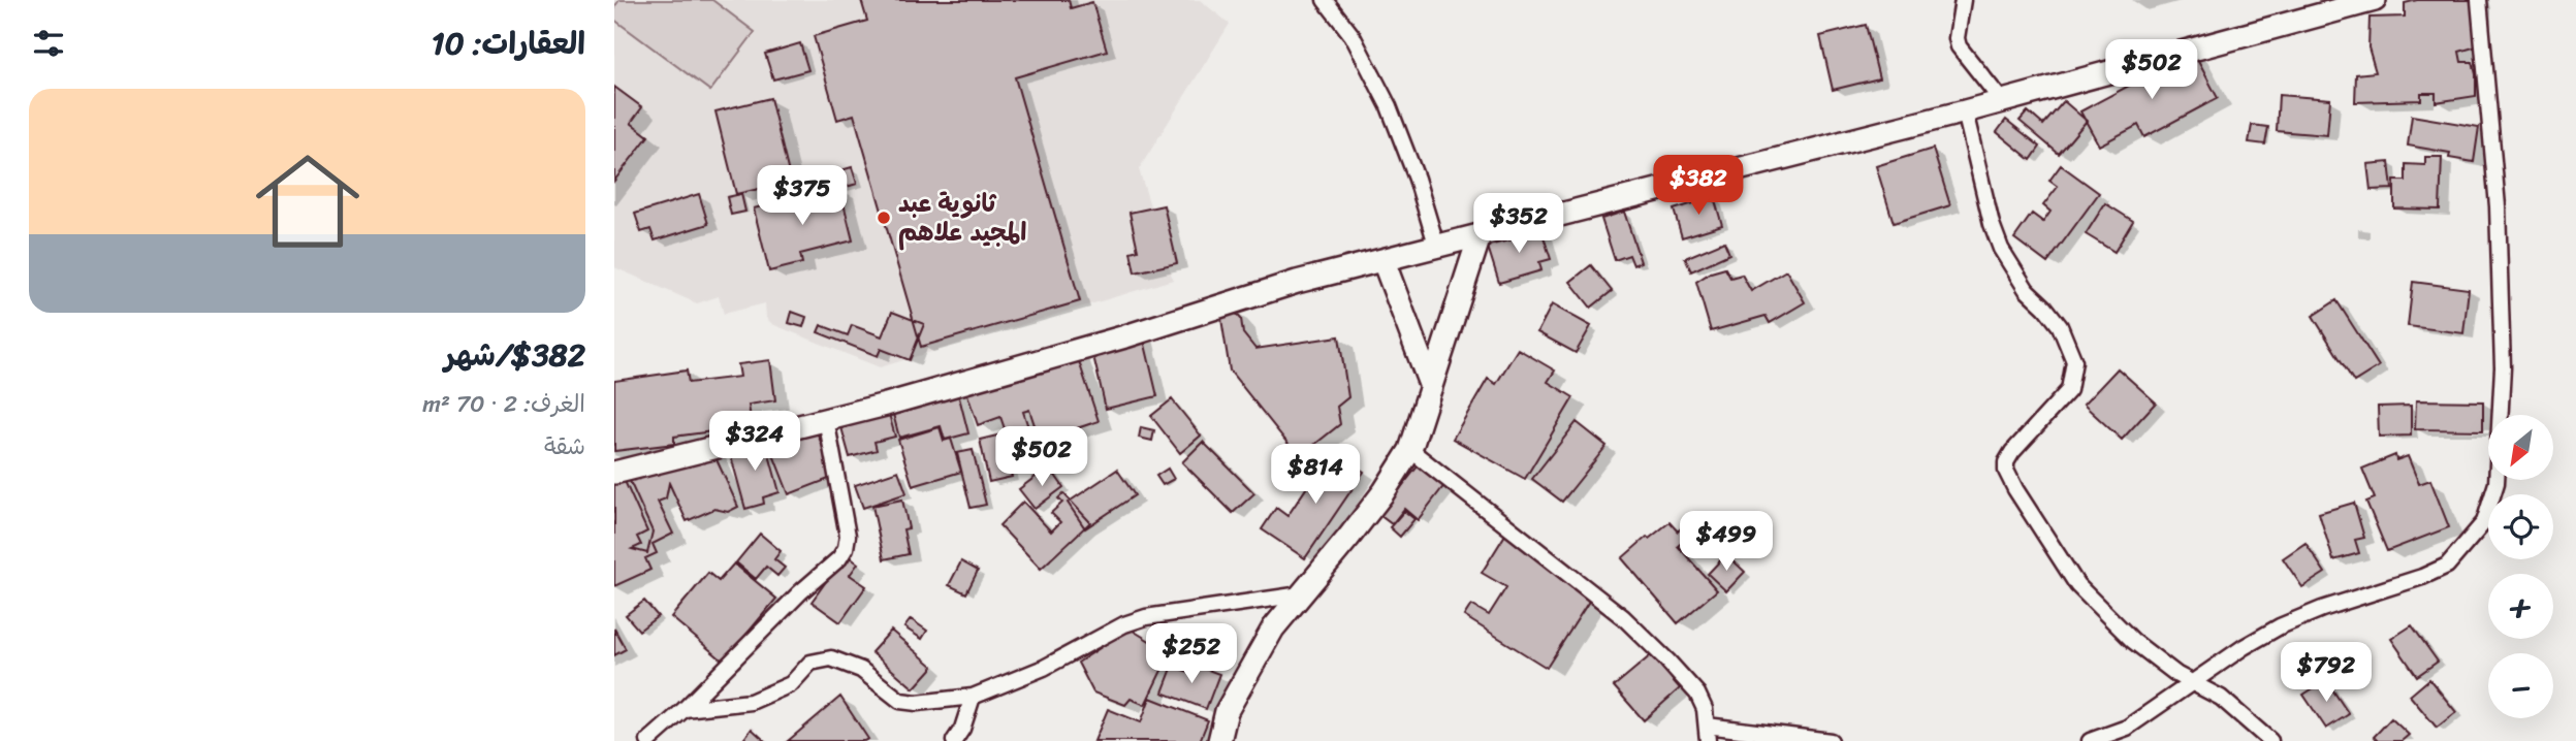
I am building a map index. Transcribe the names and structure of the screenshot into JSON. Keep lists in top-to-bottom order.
{
  "places": ["ثانوية عبد المجيد علاهم"],
  "north": "bottom left",
  "page": {
    "heading": "العقارات: 10",
    "price": [
      "$502",
      "$382",
      "$375",
      "$352",
      "$324",
      "$502",
      "$814",
      "$499",
      "$252",
      "$792"
    ],
    "list": [
      {
        "name": "$382/شهر",
        "note": "الغرف: 2 · 70 m² · شقة"
      }
    ],
    "map_buttons": ["+", "−"]
  }
}
